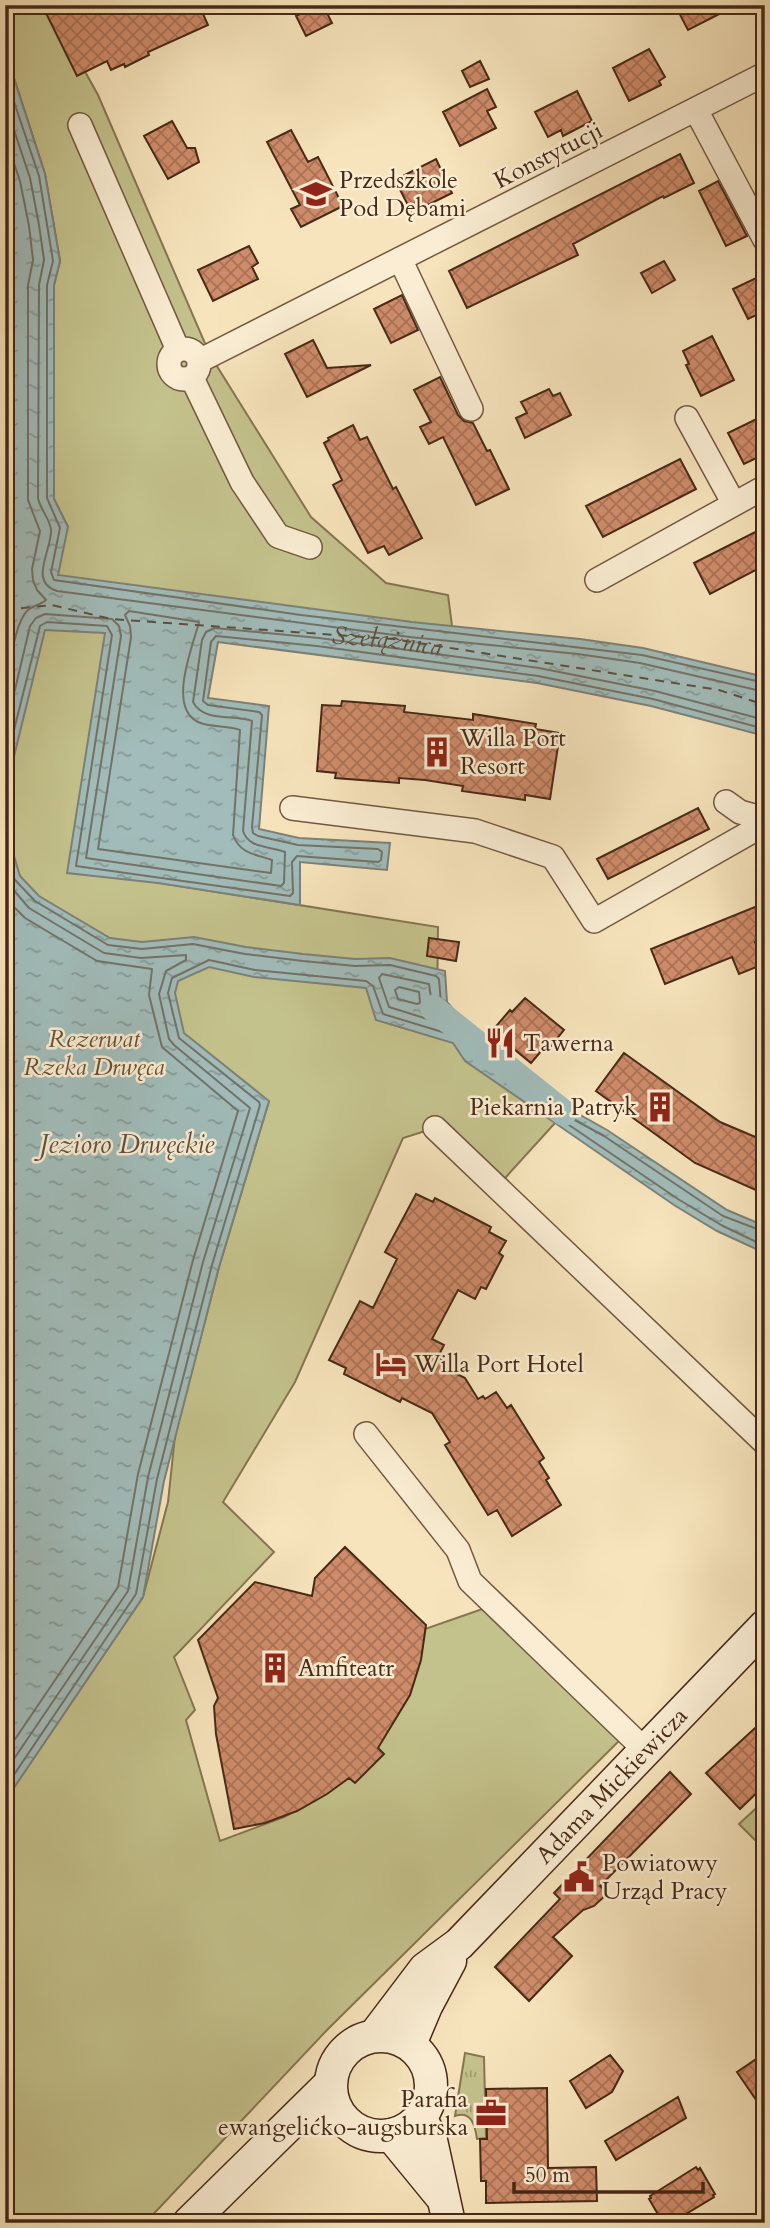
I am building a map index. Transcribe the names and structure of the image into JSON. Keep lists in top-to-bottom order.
{
  "streets": {
    "main road": ["Adama Mickiewicza"],
    "street": ["Konstytucji"]
  },
  "water": ["Szelążnica", "Jezioro Drwęckie"],
  "parks": ["Rezerwat Rzeka Drwęca"],
  "places": {
    "school or university": ["Przedszkole Pod Dębami"],
    "building": ["Willa Port Resort", "Piekarnia Patryk", "Amfiteatr"],
    "restaurant": ["Tawerna"],
    "hotel": ["Willa Port Hotel"],
    "public building": ["Powiatowy Urząd Pracy"],
    "office": ["Parafia ewangelicko-augsburska"]
  },
  "scale_bar": "50 m"
}
